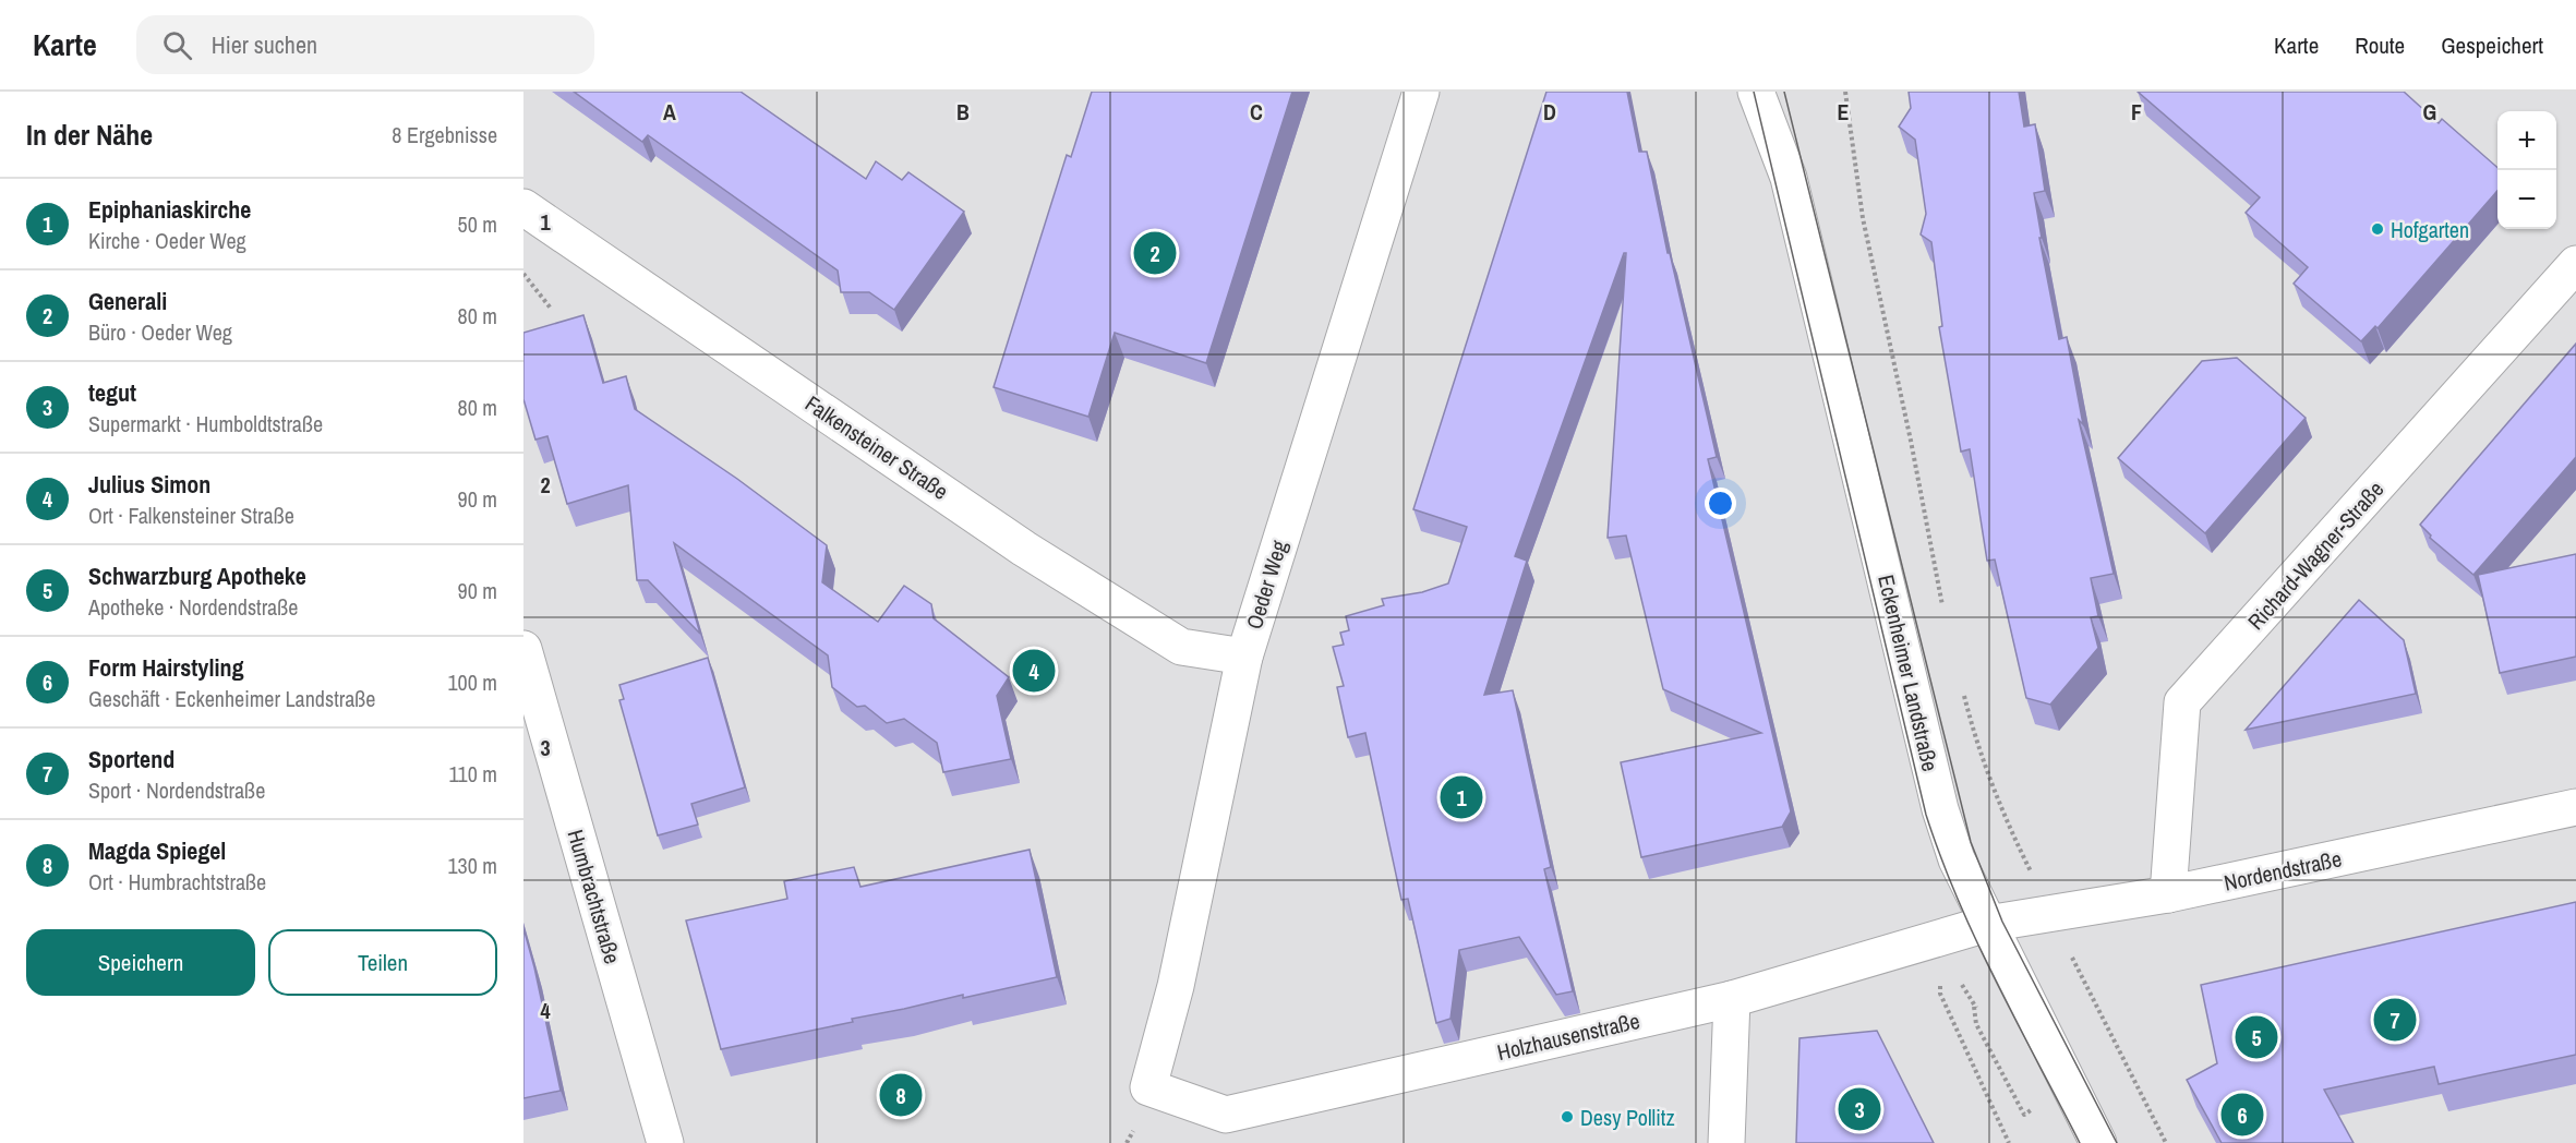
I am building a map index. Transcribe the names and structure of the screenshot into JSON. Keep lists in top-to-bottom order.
{
  "streets": {
    "street": [
      "Falkensteiner Straße",
      "Richard-Wagner-Straße",
      "Oeder Weg",
      "Eckenheimer Landstraße",
      "Nordendstraße",
      "Humbrachtstraße",
      "Holzhausenstraße"
    ]
  },
  "crossings": [
    ["Falkensteiner Straße", "Oeder Weg"],
    ["Richard-Wagner-Straße", "Nordendstraße"],
    ["Oeder Weg", "Holzhausenstraße"],
    ["Eckenheimer Landstraße", "Nordendstraße"],
    ["Eckenheimer Landstraße", "Holzhausenstraße"],
    ["Nordendstraße", "Holzhausenstraße"]
  ],
  "places": ["Hofgarten", "Desy Pollitz"],
  "page": {
    "header": "Karte",
    "search": "Hier suchen",
    "nav": ["Karte", "Route", "Gespeichert"],
    "heading": ["In der Nähe", "8 Ergebnisse"],
    "map_buttons": ["+", "−"],
    "list": [
      {
        "mark": "1",
        "name": "Epiphaniaskirche",
        "note": "Kirche · Oeder Weg",
        "value": "50 m"
      },
      {
        "mark": "2",
        "name": "Generali",
        "note": "Büro · Oeder Weg",
        "value": "80 m"
      },
      {
        "mark": "3",
        "name": "tegut",
        "note": "Supermarkt · Humboldtstraße",
        "value": "80 m"
      },
      {
        "mark": "4",
        "name": "Julius Simon",
        "note": "Ort · Falkensteiner Straße",
        "value": "90 m"
      },
      {
        "mark": "5",
        "name": "Schwarzburg Apotheke",
        "note": "Apotheke · Nordendstraße",
        "value": "90 m"
      },
      {
        "mark": "6",
        "name": "Form Hairstyling",
        "note": "Geschäft · Eckenheimer Landstraße",
        "value": "100 m"
      },
      {
        "mark": "7",
        "name": "Sportend",
        "note": "Sport · Nordendstraße",
        "value": "110 m"
      },
      {
        "mark": "8",
        "name": "Magda Spiegel",
        "note": "Ort · Humbrachtstraße",
        "value": "130 m"
      }
    ],
    "pins": [
      "2",
      "4",
      "1",
      "7",
      "5",
      "8",
      "3",
      "6"
    ],
    "buttons": ["Speichern", "Teilen"]
  },
  "grid": {
    "columns": [
      "A",
      "B",
      "C",
      "D",
      "E",
      "F",
      "G"
    ],
    "rows": [
      "1",
      "2",
      "3",
      "4"
    ]
  }
}
